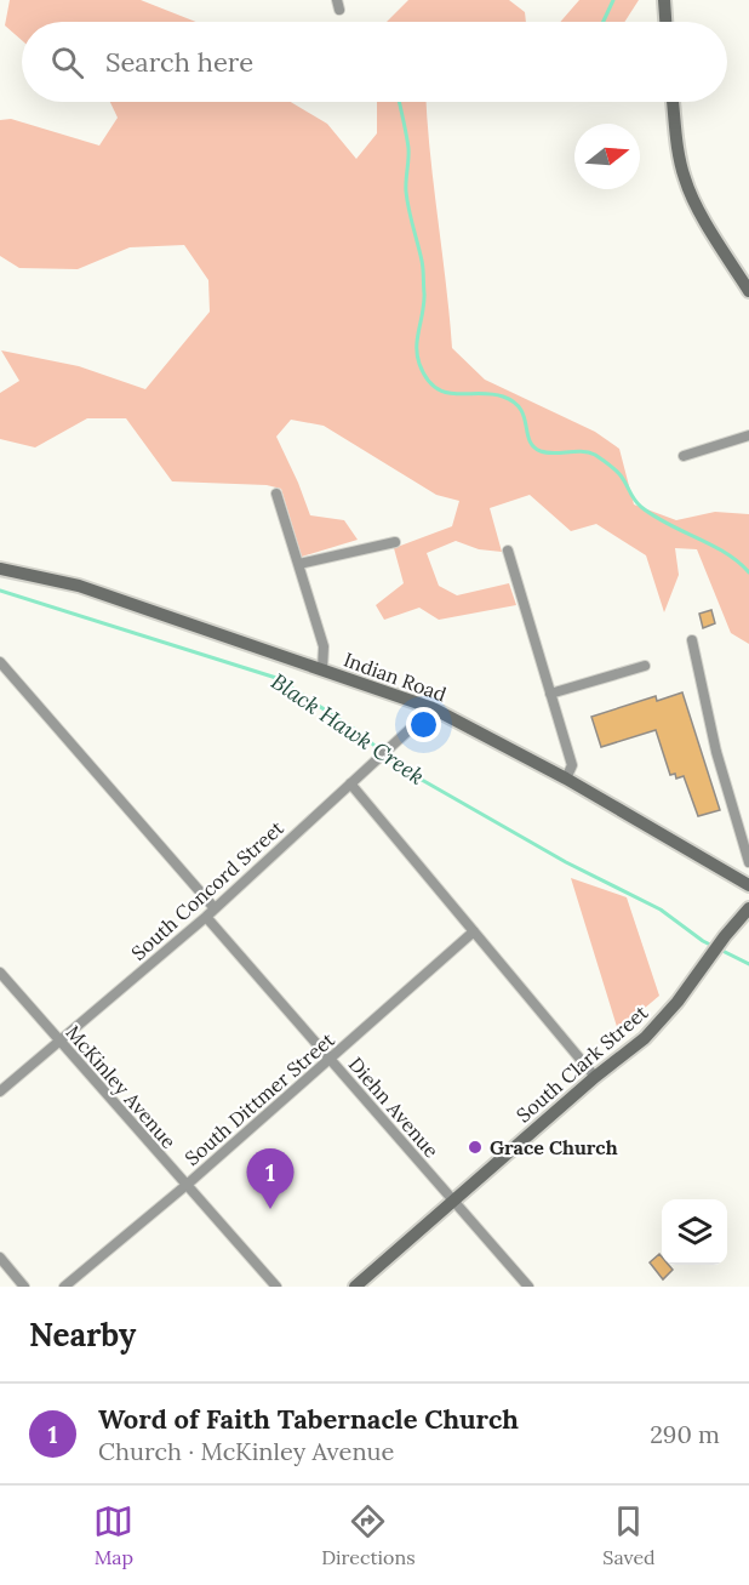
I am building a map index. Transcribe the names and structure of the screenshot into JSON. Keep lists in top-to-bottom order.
{
  "streets": {
    "street": [
      "Indian Road",
      "South Concord Street",
      "South Clark Street",
      "McKinley Avenue",
      "South Dittmer Street",
      "Diehn Avenue"
    ]
  },
  "crossings": [
    ["Indian Road", "South Concord Street"],
    ["South Concord Street", "McKinley Avenue"],
    ["South Concord Street", "Diehn Avenue"],
    ["South Clark Street", "Diehn Avenue"],
    ["McKinley Avenue", "South Dittmer Street"],
    ["South Dittmer Street", "Diehn Avenue"]
  ],
  "water": ["Black Hawk Creek"],
  "places": ["Grace Church"],
  "north": "right",
  "page": {
    "search": "Search here",
    "pins": "1",
    "heading": "Nearby",
    "list": [
      {
        "mark": "1",
        "name": "Word of Faith Tabernacle Church",
        "note": "Church · McKinley Avenue",
        "value": "290 m"
      }
    ],
    "nav": ["Map", "Directions", "Saved"]
  }
}
